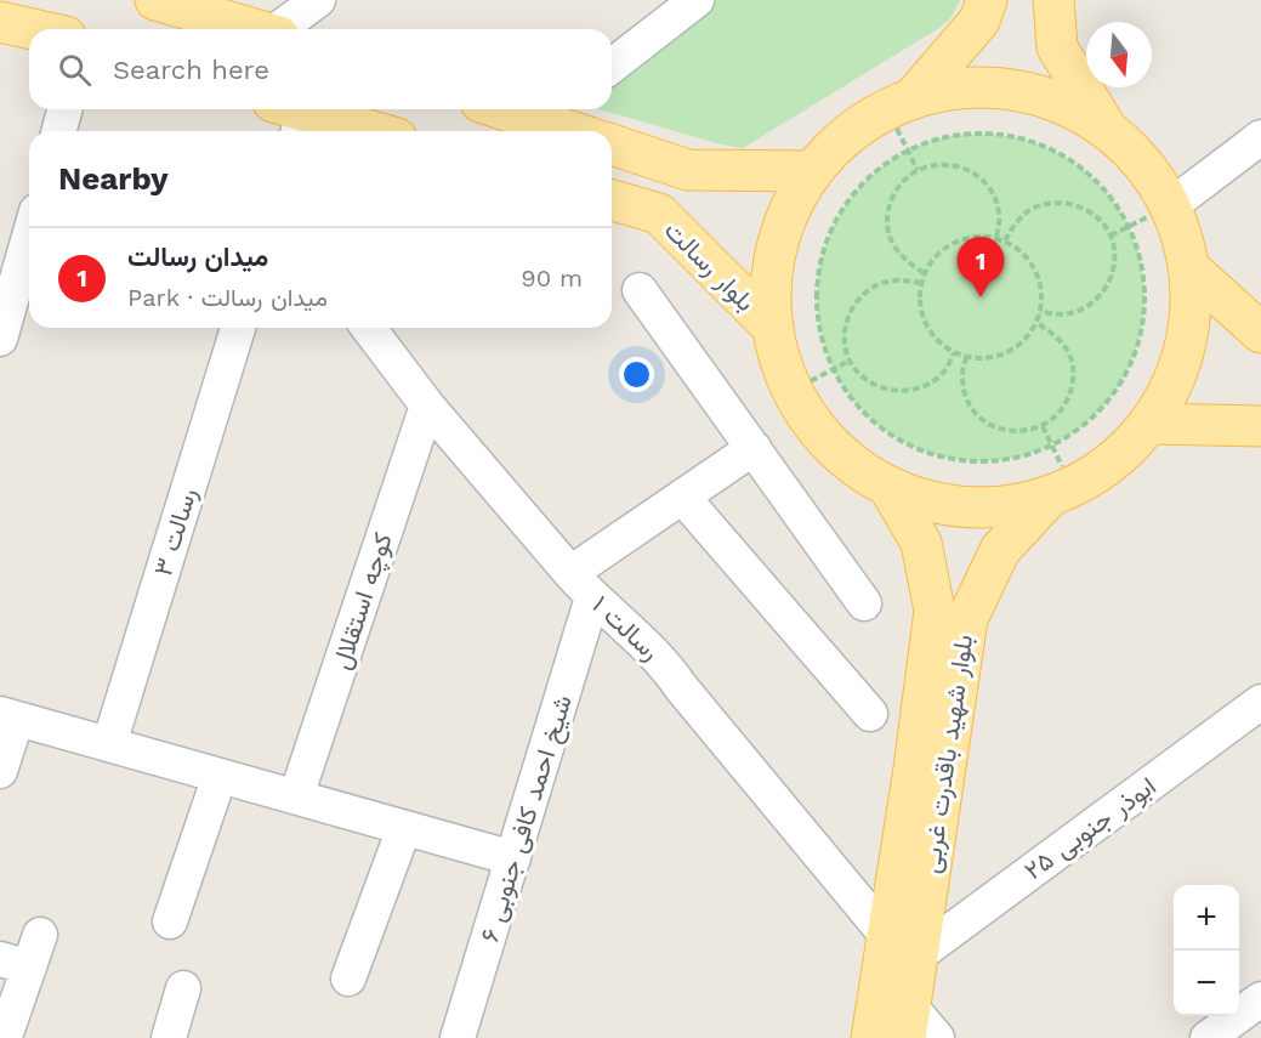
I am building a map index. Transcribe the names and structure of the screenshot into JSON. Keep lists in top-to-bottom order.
{
  "streets": {
    "main road": ["بلوار رسالت", "بلوار شهید باقدرت غربی"],
    "street": [
      "رسالت ۳",
      "کوچه استقلال",
      "رسالت ۱",
      "شیخ احمد کافی جنوبی ۶",
      "ابوذر جنوبی ۲۵"
    ]
  },
  "crossings": [
    ["کوچه استقلال", "رسالت ۱"],
    ["رسالت ۱", "بلوار شهید باقدرت غربی"],
    ["رسالت ۱", "شیخ احمد کافی جنوبی ۶"],
    ["رسالت ۱", "ابوذر جنوبی ۲۵"],
    ["بلوار شهید باقدرت غربی", "ابوذر جنوبی ۲۵"]
  ],
  "north": "bottom",
  "page": {
    "search": "Search here",
    "heading": "Nearby",
    "list": [
      {
        "mark": "1",
        "name": "میدان رسالت",
        "note": "Park · میدان رسالت",
        "value": "90 m"
      }
    ],
    "pins": "1",
    "map_buttons": ["+", "−"]
  }
}
